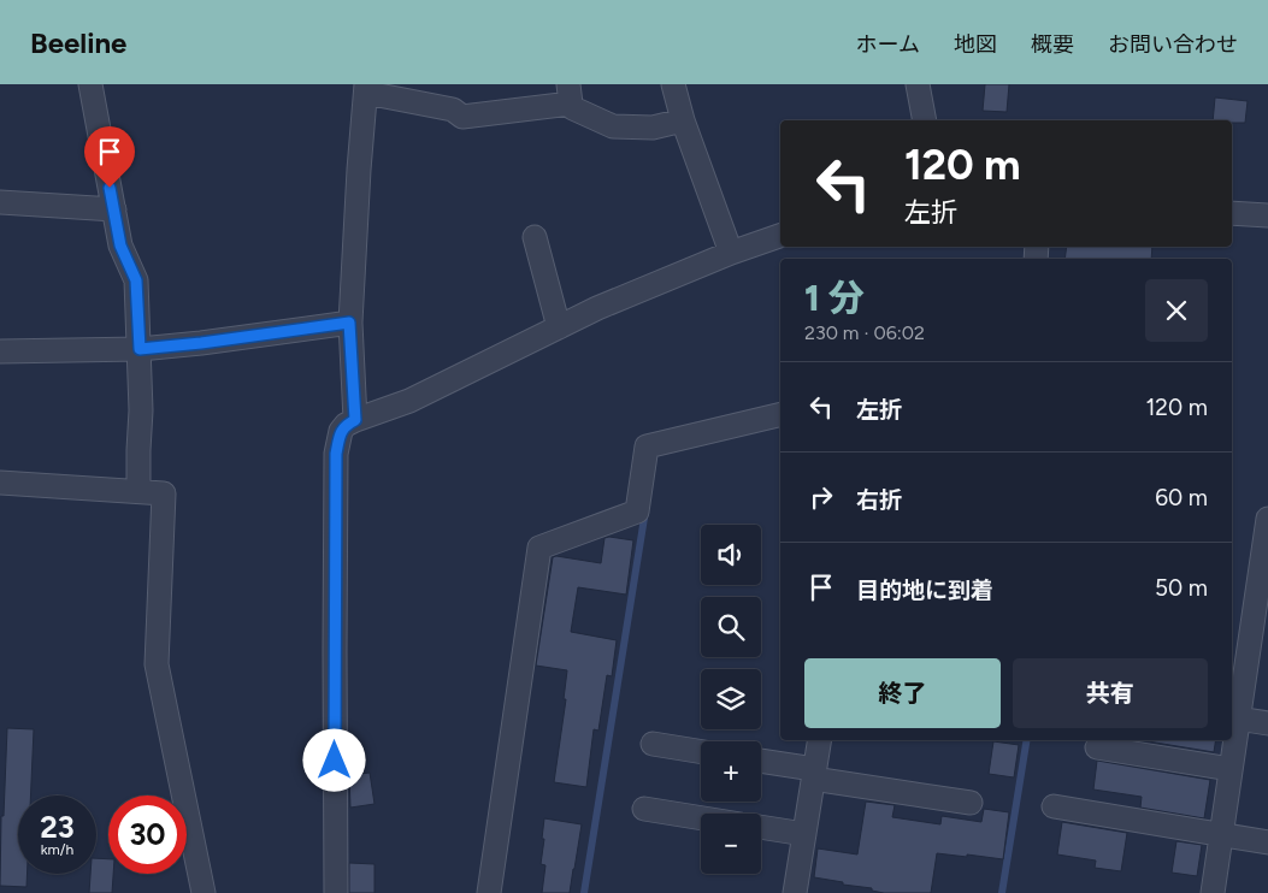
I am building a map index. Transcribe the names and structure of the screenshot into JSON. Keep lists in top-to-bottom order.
{
  "page": {
    "header": "Beeline",
    "nav": [
      "ホーム",
      "地図",
      "概要",
      "お問い合わせ"
    ],
    "turn": ["120 m", "左折"],
    "heading": ["1 分", "230 m · 06:02"],
    "list": [
      {
        "name": "左折",
        "value": "120 m"
      },
      {
        "name": "右折",
        "value": "60 m"
      },
      {
        "name": "目的地に到着",
        "value": "50 m"
      }
    ],
    "map_buttons": ["+", "−"],
    "buttons": ["終了", "共有"],
    "speed": "23 km/h",
    "limit": "30"
  }
}
